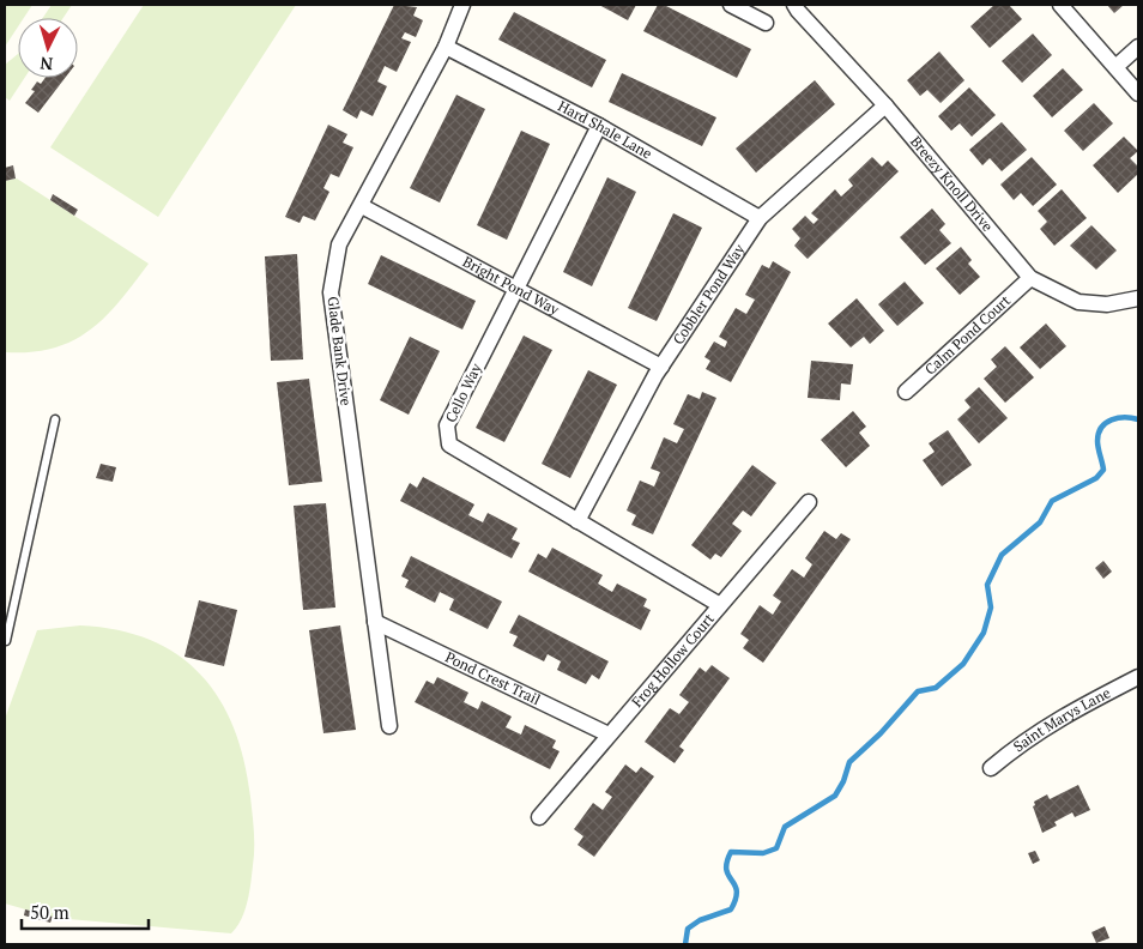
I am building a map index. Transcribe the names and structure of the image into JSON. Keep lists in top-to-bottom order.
{
  "streets": {
    "street": [
      "Hard Shale Lane",
      "Breezy Knoll Drive",
      "Bright Pond Way",
      "Cobbler Pond Way",
      "Calm Pond Court",
      "Glade Bank Drive",
      "Cello Way",
      "Frog Hollow Court",
      "Pond Crest Trail",
      "Saint Marys Lane"
    ]
  },
  "crossings": [
    ["Hard Shale Lane", "Cobbler Pond Way"],
    ["Hard Shale Lane", "Glade Bank Drive"],
    ["Hard Shale Lane", "Cello Way"],
    ["Breezy Knoll Drive", "Cobbler Pond Way"],
    ["Breezy Knoll Drive", "Calm Pond Court"],
    ["Bright Pond Way", "Cobbler Pond Way"],
    ["Bright Pond Way", "Glade Bank Drive"],
    ["Bright Pond Way", "Cello Way"],
    ["Cobbler Pond Way", "Cello Way"],
    ["Glade Bank Drive", "Pond Crest Trail"],
    ["Cello Way", "Frog Hollow Court"],
    ["Frog Hollow Court", "Pond Crest Trail"]
  ],
  "scale_bar": "50 m",
  "north": "bottom"
}
